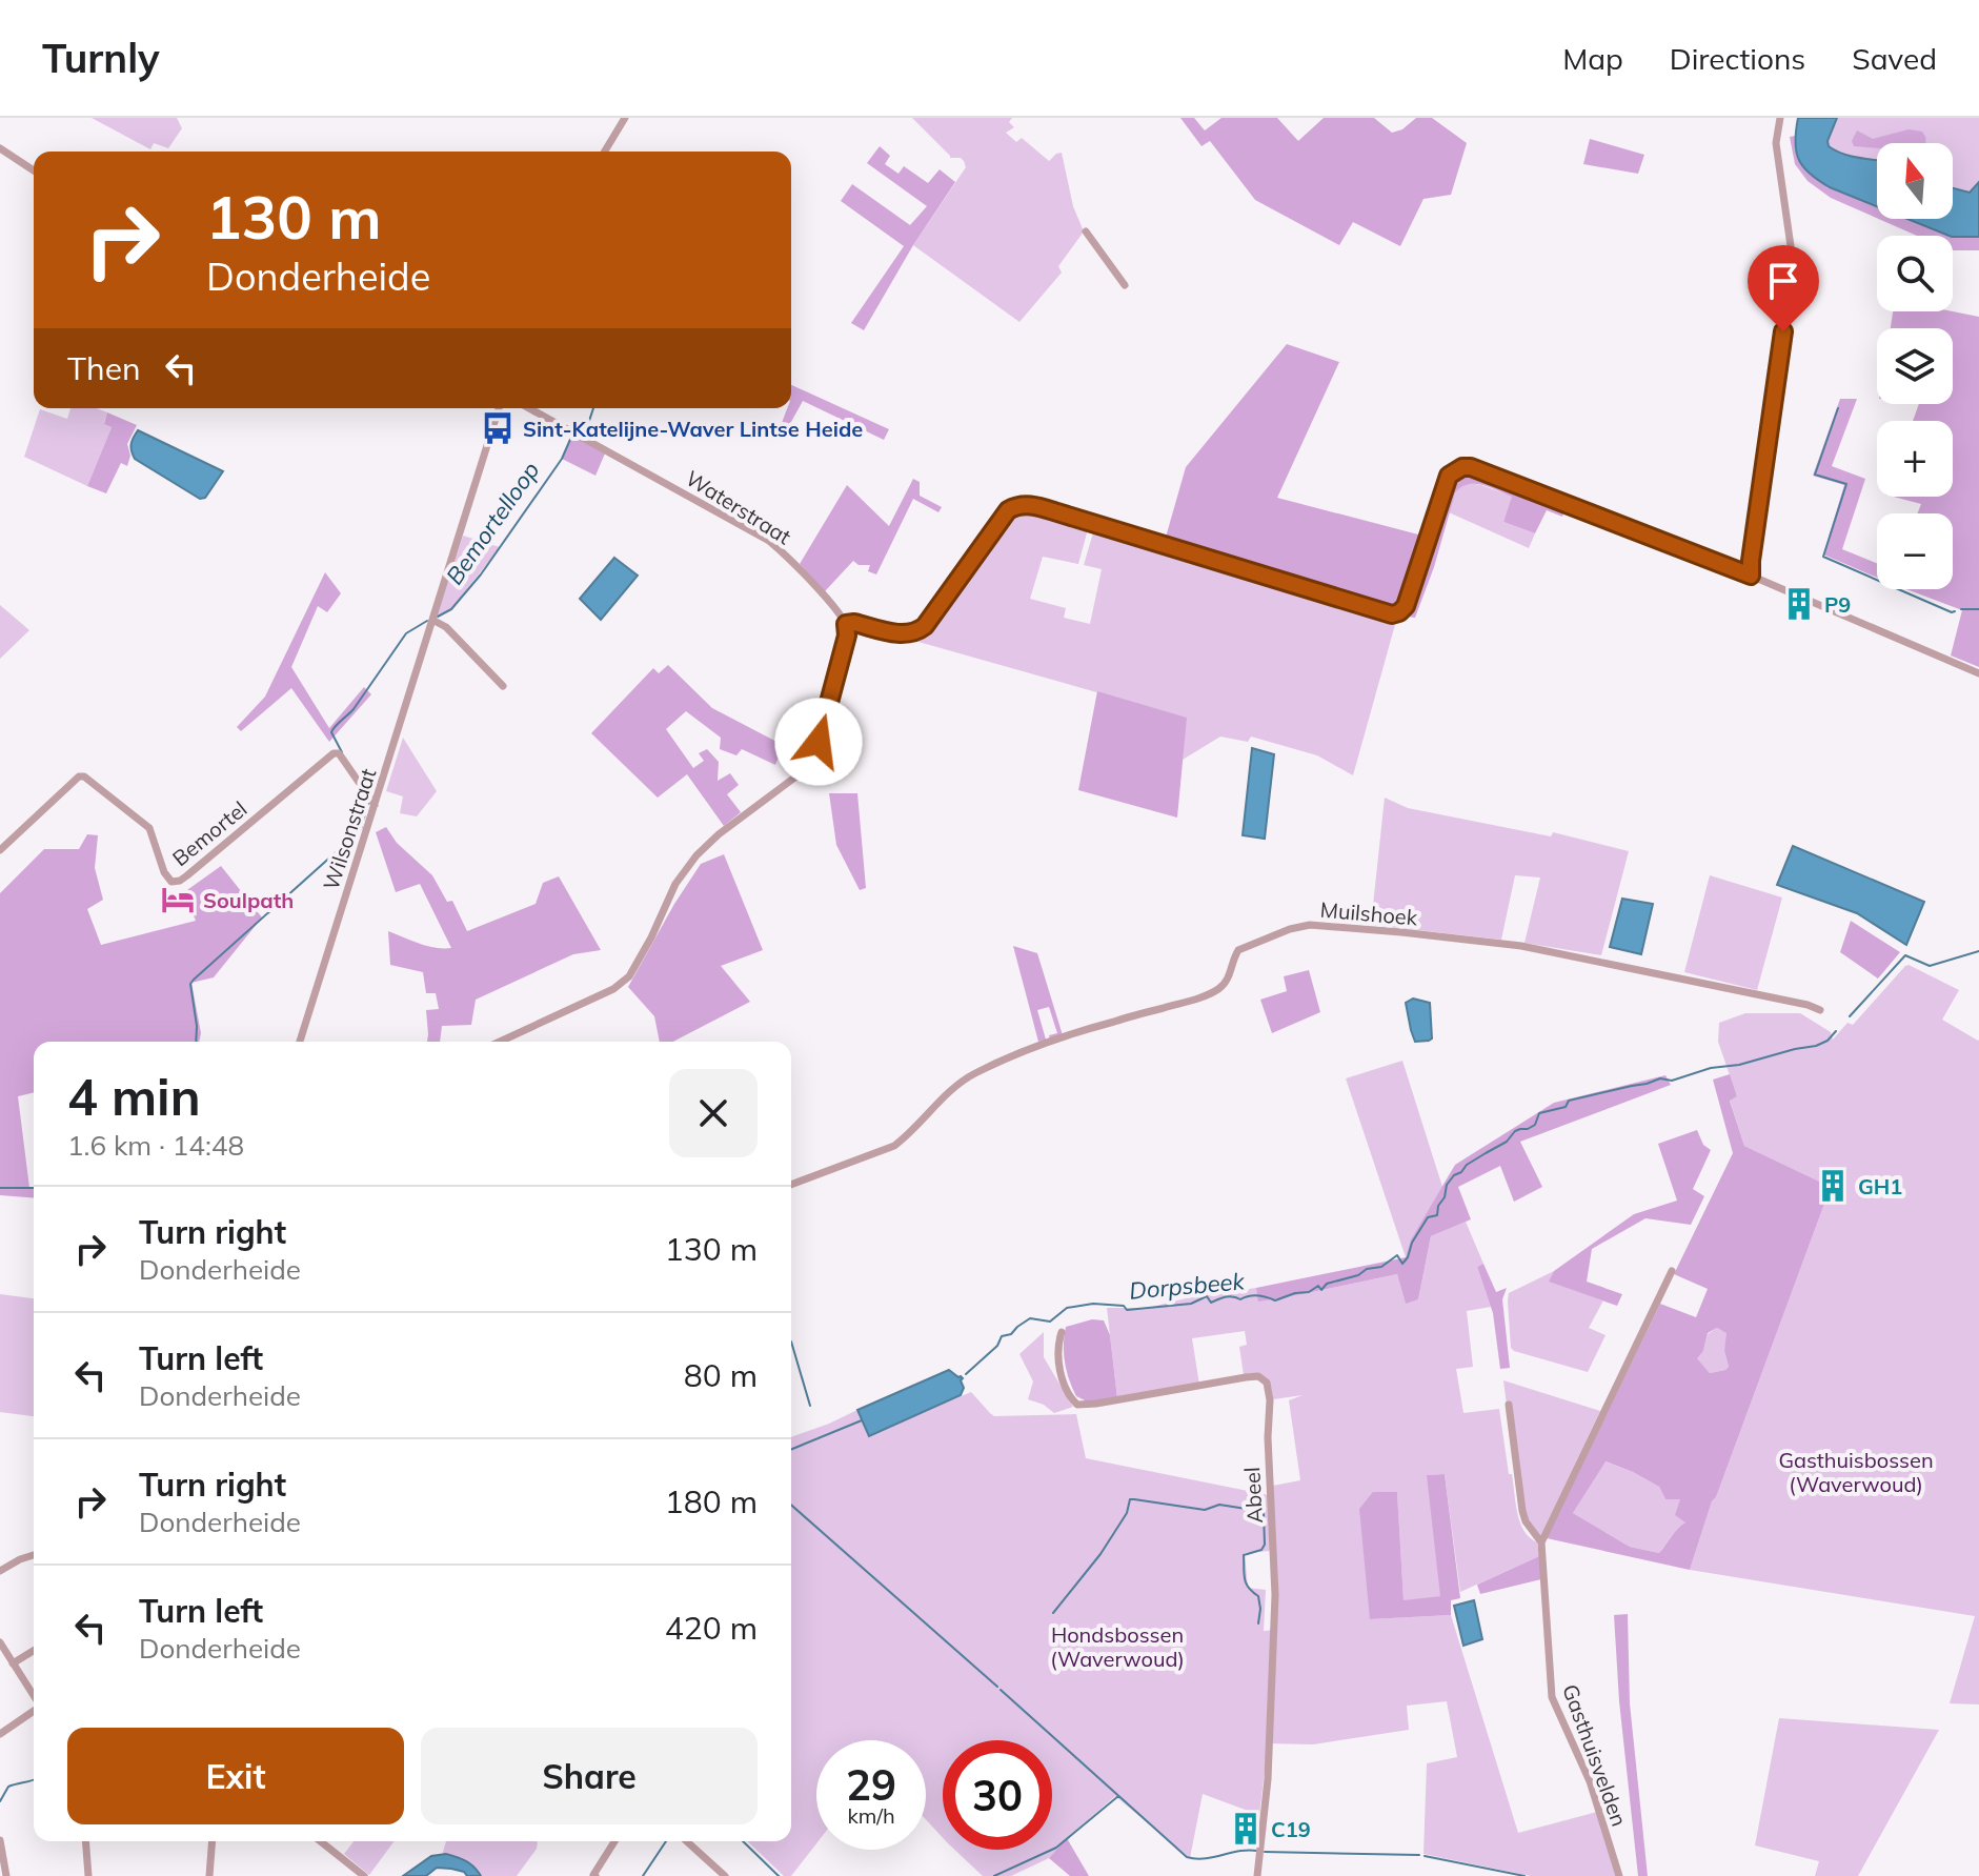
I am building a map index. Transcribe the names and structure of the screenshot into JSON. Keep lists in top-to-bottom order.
{
  "streets": {
    "street": [
      "Waterstraat",
      "Wilsonstraat",
      "Bemortel",
      "Muilshoek",
      "Abeel",
      "Gasthuisvelden"
    ]
  },
  "crossings": [
    ["Wilsonstraat", "Bemortel"]
  ],
  "water": ["Bemortelloop", "Dorpsbeek"],
  "parks": ["Gasthuisbossen (Waverwoud)", "Hondsbossen (Waverwoud)"],
  "places": {
    "bus stop": ["Sint-Katelijne-Waver Lintse Heide"],
    "building": ["P9", "GH1", "C19"],
    "hotel": ["Soulpath"]
  },
  "north": "top",
  "page": {
    "header": "Turnly",
    "nav": ["Map", "Directions", "Saved"],
    "map_buttons": ["+", "−"],
    "turn": ["130 m", "Donderheide"],
    "then": "Then",
    "heading": ["4 min", "1.6 km · 14:48"],
    "list": [
      {
        "name": "Turn right",
        "note": "Donderheide",
        "value": "130 m"
      },
      {
        "name": "Turn left",
        "note": "Donderheide",
        "value": "80 m"
      },
      {
        "name": "Turn right",
        "note": "Donderheide",
        "value": "180 m"
      },
      {
        "name": "Turn left",
        "note": "Donderheide",
        "value": "420 m"
      }
    ],
    "buttons": ["Exit", "Share"],
    "speed": "29 km/h",
    "limit": "30"
  }
}
